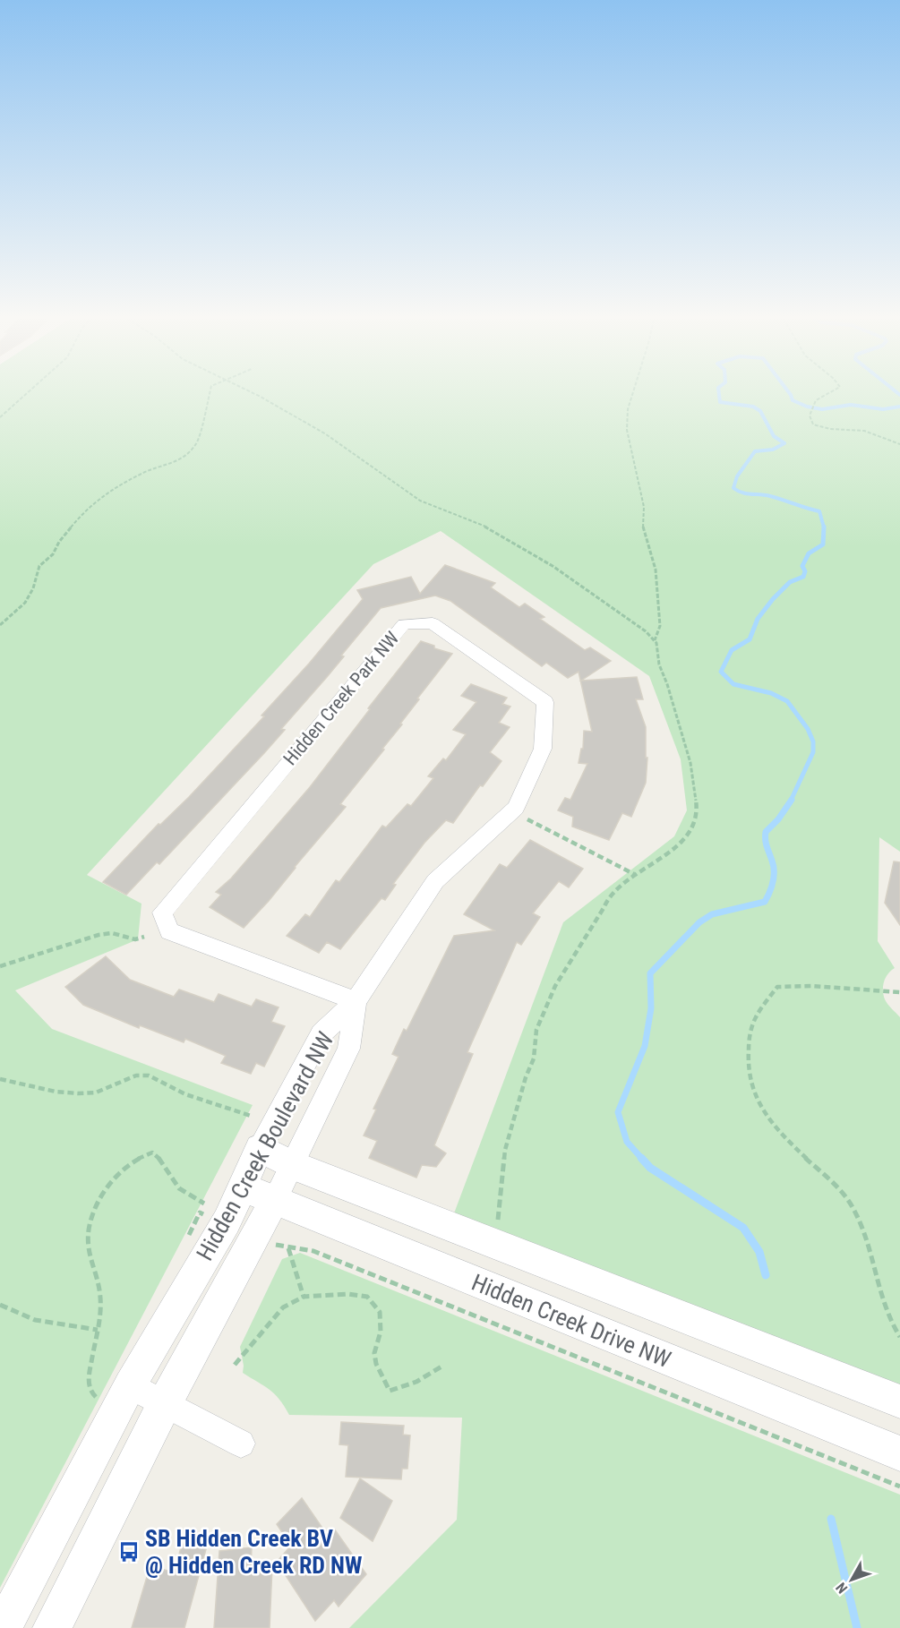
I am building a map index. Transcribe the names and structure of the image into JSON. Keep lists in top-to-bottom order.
{
  "streets": {
    "street": ["Hidden Creek Park NW", "Hidden Creek Boulevard NW", "Hidden Creek Drive NW"]
  },
  "crossings": [
    ["Hidden Creek Park NW", "Hidden Creek Boulevard NW"],
    ["Hidden Creek Boulevard NW", "Hidden Creek Drive NW"]
  ],
  "places": {
    "bus stop": ["SB Hidden Creek BV @ Hidden Creek RD NW"]
  },
  "north": "bottom left"
}
